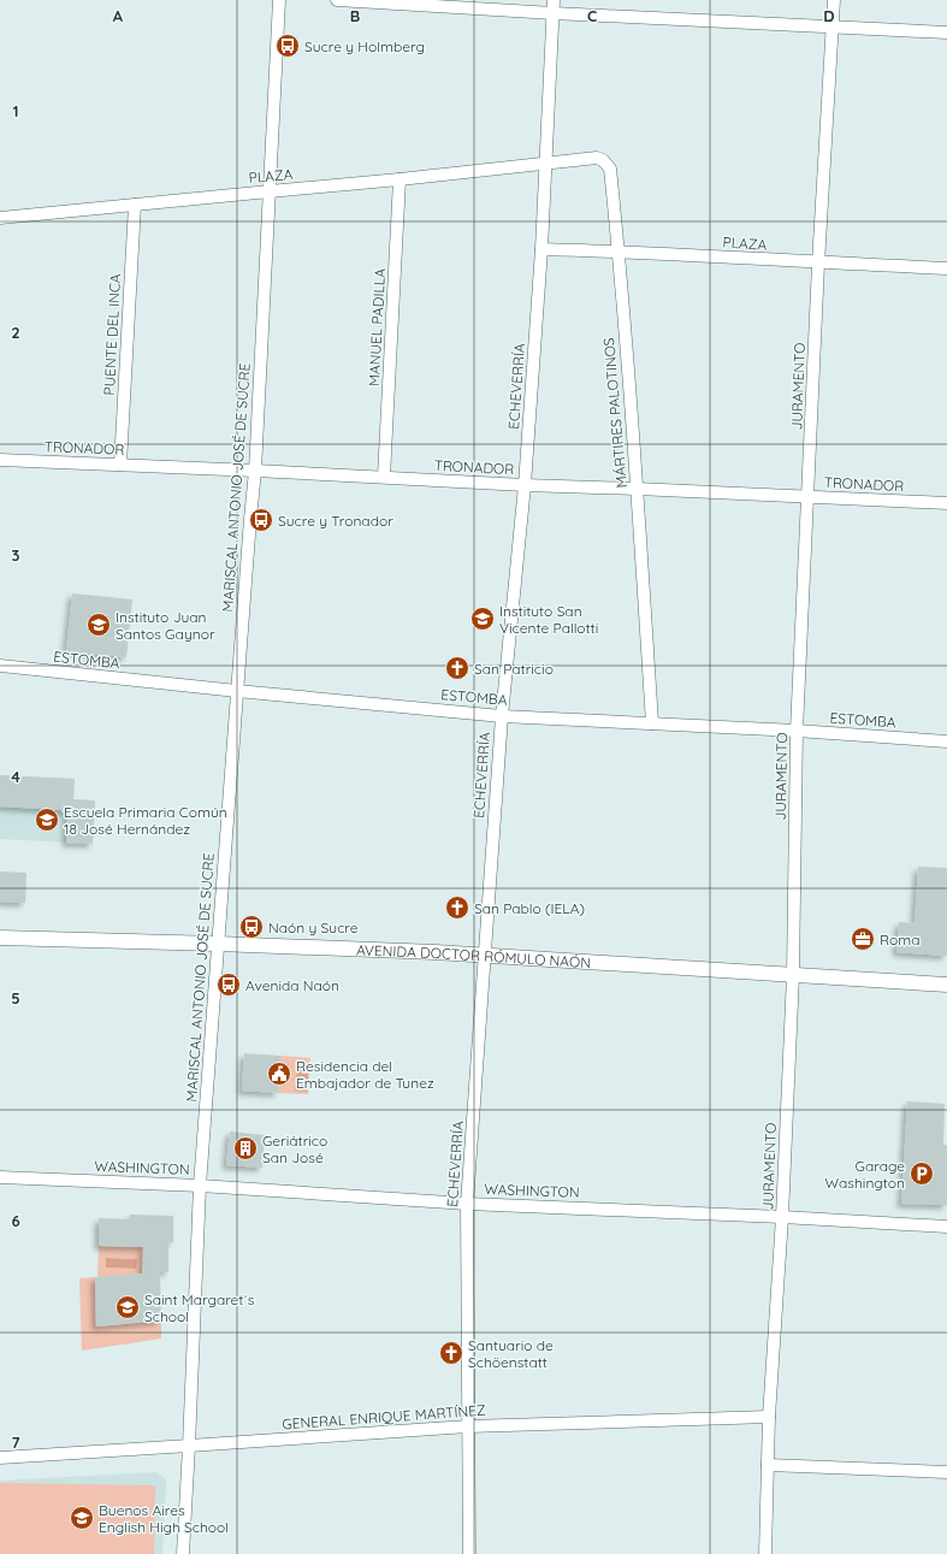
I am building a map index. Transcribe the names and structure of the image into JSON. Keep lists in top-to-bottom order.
{
  "streets": {
    "street": [
      "PLAZA",
      "MANUEL PADILLA",
      "PUENTE DEL INCA",
      "ECHEVERRÍA",
      "JURAMENTO",
      "MÁRTIRES PALOTINOS",
      "TRONADOR",
      "MARISCAL ANTONIO JOSÉ DE SUCRE",
      "ESTOMBA",
      "AVENIDA DOCTOR RÓMULO NAÓN",
      "WASHINGTON",
      "GENERAL ENRIQUE MARTÍNEZ"
    ]
  },
  "crossings": [
    ["PLAZA", "MANUEL PADILLA"],
    ["PLAZA", "PUENTE DEL INCA"],
    ["PLAZA", "ECHEVERRÍA"],
    ["PLAZA", "JURAMENTO"],
    ["PLAZA", "MÁRTIRES PALOTINOS"],
    ["PLAZA", "MARISCAL ANTONIO JOSÉ DE SUCRE"],
    ["MANUEL PADILLA", "TRONADOR"],
    ["PUENTE DEL INCA", "TRONADOR"],
    ["ECHEVERRÍA", "MÁRTIRES PALOTINOS"],
    ["ECHEVERRÍA", "TRONADOR"],
    ["ECHEVERRÍA", "ESTOMBA"],
    ["ECHEVERRÍA", "AVENIDA DOCTOR RÓMULO NAÓN"],
    ["ECHEVERRÍA", "WASHINGTON"],
    ["ECHEVERRÍA", "GENERAL ENRIQUE MARTÍNEZ"],
    ["JURAMENTO", "TRONADOR"],
    ["JURAMENTO", "ESTOMBA"],
    ["JURAMENTO", "AVENIDA DOCTOR RÓMULO NAÓN"],
    ["JURAMENTO", "WASHINGTON"],
    ["JURAMENTO", "GENERAL ENRIQUE MARTÍNEZ"],
    ["MÁRTIRES PALOTINOS", "TRONADOR"],
    ["MÁRTIRES PALOTINOS", "ESTOMBA"],
    ["TRONADOR", "MARISCAL ANTONIO JOSÉ DE SUCRE"],
    ["MARISCAL ANTONIO JOSÉ DE SUCRE", "ESTOMBA"],
    ["MARISCAL ANTONIO JOSÉ DE SUCRE", "AVENIDA DOCTOR RÓMULO NAÓN"],
    ["MARISCAL ANTONIO JOSÉ DE SUCRE", "WASHINGTON"],
    ["MARISCAL ANTONIO JOSÉ DE SUCRE", "GENERAL ENRIQUE MARTÍNEZ"]
  ],
  "places": {
    "bus stop": [
      "Sucre y Holmberg",
      "Sucre y Tronador",
      "Naón y Sucre",
      "Avenida Naón"
    ],
    "school or university": [
      "Instituto San Vicente Pallotti",
      "Instituto Juan Santos Gaynor",
      "Escuela Primaria Común 18 José Hernández",
      "Saint Margaret´s School",
      "Buenos Aires English High School"
    ],
    "church": ["San Patricio", "San Pablo (IELA)", "Santuario de Schöenstatt"],
    "office": ["Roma"],
    "public building": ["Residencia del Embajador de Tunez"],
    "building": ["Geriátrico San José"],
    "parking": ["Garage Washington"]
  },
  "grid": {
    "columns": [
      "A",
      "B",
      "C",
      "D"
    ],
    "rows": [
      "1",
      "2",
      "3",
      "4",
      "5",
      "6",
      "7"
    ]
  }
}
